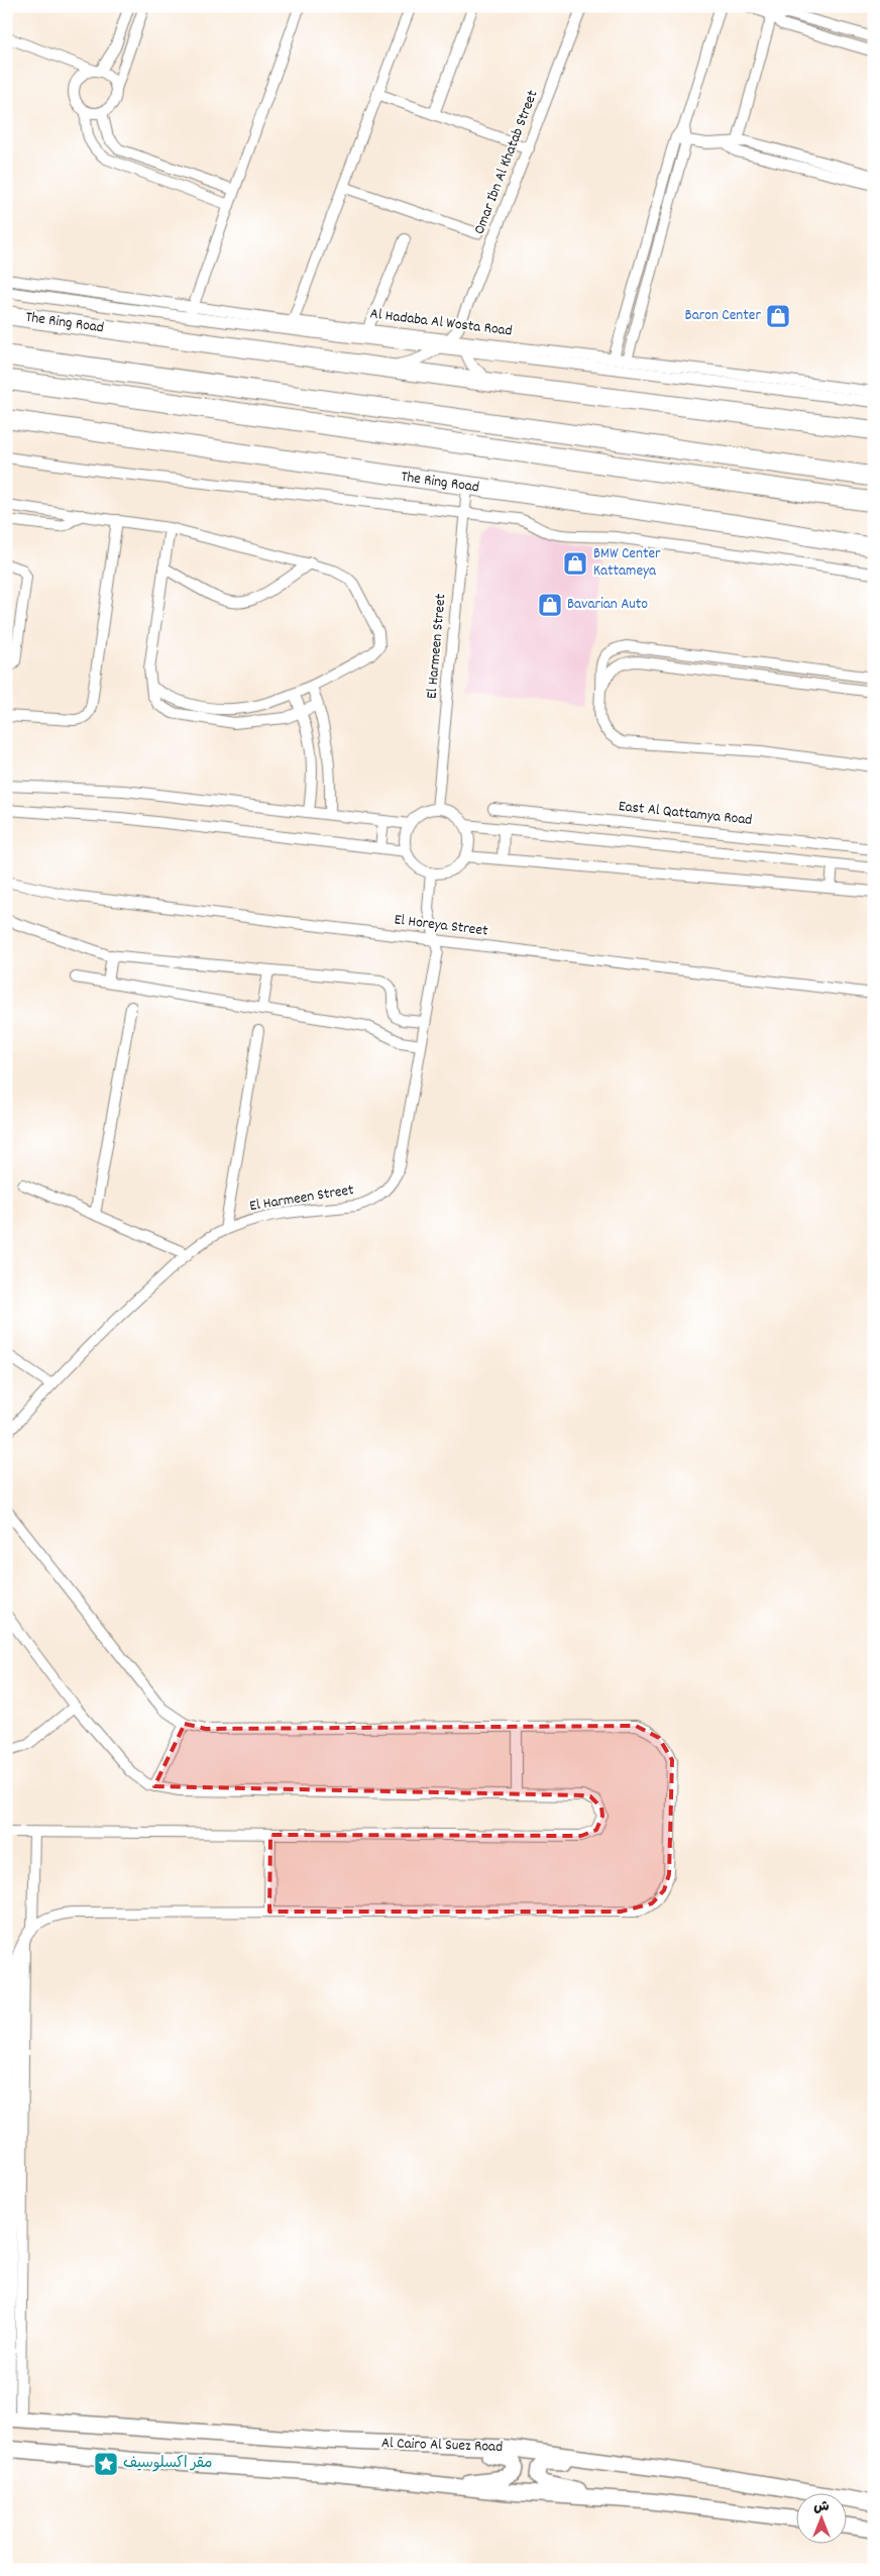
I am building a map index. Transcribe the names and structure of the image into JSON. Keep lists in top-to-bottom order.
{
  "streets": {
    "highway": ["The Ring Road"],
    "main road": ["Al Cairo Al Suez Road"],
    "street": [
      "Omar Ibn Al Khatab Street",
      "Al Hadaba Al Wosta Road",
      "El Harmeen Street",
      "East Al Qattamya Road",
      "El Horeya Street"
    ]
  },
  "crossings": [
    ["Omar Ibn Al Khatab Street", "The Ring Road"],
    ["Omar Ibn Al Khatab Street", "Al Hadaba Al Wosta Road"],
    ["The Ring Road", "El Harmeen Street"],
    ["El Harmeen Street", "El Horeya Street"]
  ],
  "places": {
    "shop": ["Baron Center", "BMW Center Kattameya", "Bavarian Auto"],
    "place": ["مقر اكسلوسيف"]
  },
  "north": "top"
}
